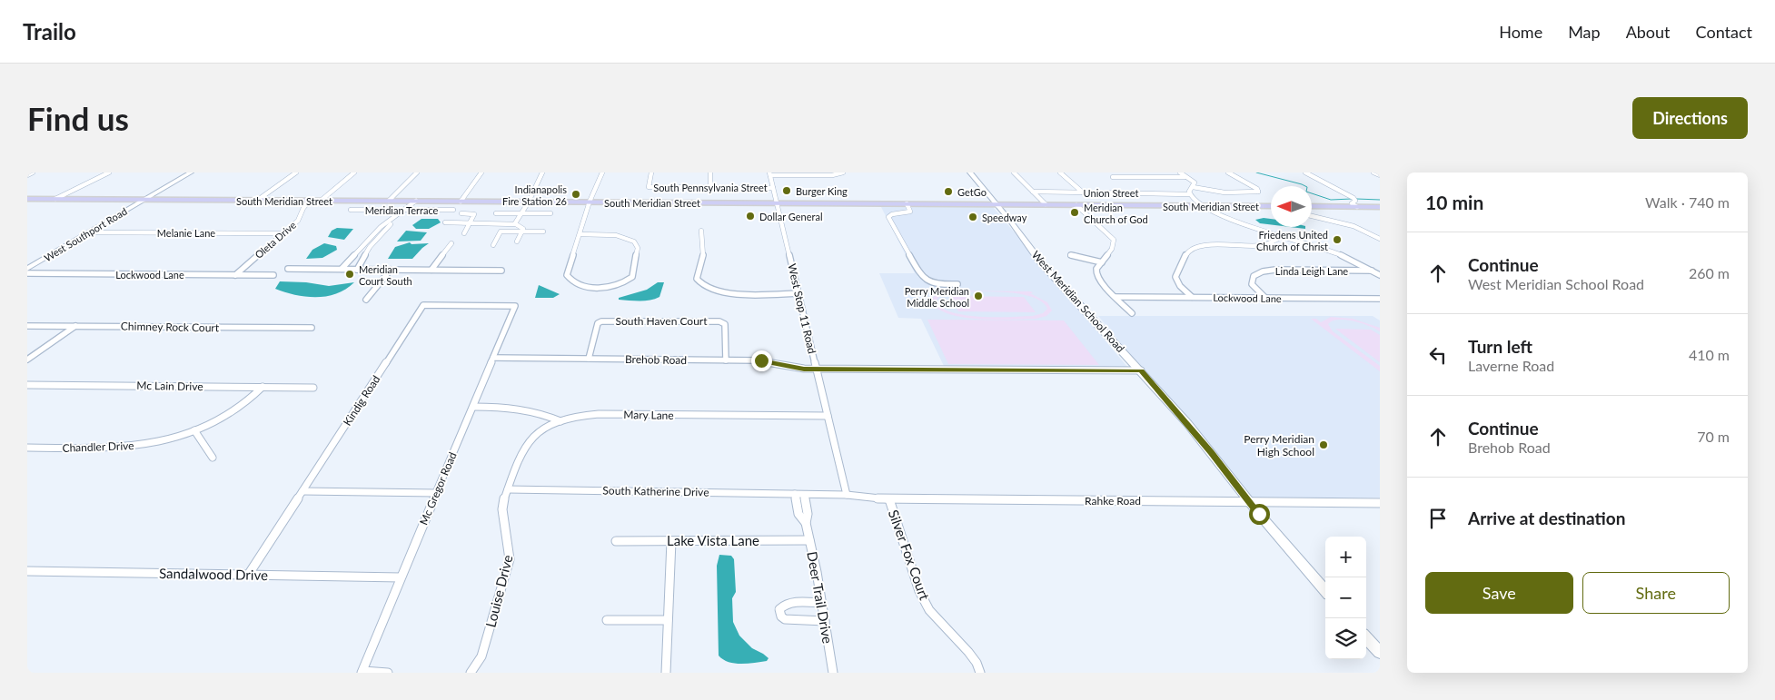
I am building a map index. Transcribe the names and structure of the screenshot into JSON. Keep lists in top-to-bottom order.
{
  "streets": {
    "main road": ["South Meridian Street", "West Southport Road", "West Meridian School Road"],
    "street": [
      "South Pennsylvania Street",
      "Union Street",
      "Meridian Terrace",
      "Melanie Lane",
      "Oleta Drive",
      "Linda Leigh Lane",
      "Lockwood Lane",
      "West Stop 11 Road",
      "South Haven Court",
      "Chimney Rock Court",
      "Brehob Road",
      "Mc Lain Drive",
      "Kindig Road",
      "Mary Lane",
      "Chandler Drive",
      "Mc Gregor Road",
      "South Katherine Drive",
      "Rahke Road",
      "Lake Vista Lane",
      "Silver Fox Court",
      "Sandalwood Drive",
      "Louise Drive",
      "Deer Trail Drive"
    ]
  },
  "crossings": [
    ["South Pennsylvania Street", "West Stop 11 Road"],
    ["South Meridian Street", "West Southport Road"],
    ["South Meridian Street", "Oleta Drive"],
    ["South Meridian Street", "West Meridian School Road"],
    ["South Meridian Street", "West Stop 11 Road"],
    ["Melanie Lane", "West Southport Road"],
    ["Melanie Lane", "Oleta Drive"],
    ["Oleta Drive", "Lockwood Lane"],
    ["Linda Leigh Lane", "Lockwood Lane"],
    ["West Meridian School Road", "Brehob Road"],
    ["West Meridian School Road", "Rahke Road"],
    ["West Stop 11 Road", "Brehob Road"],
    ["West Stop 11 Road", "Mary Lane"],
    ["West Stop 11 Road", "South Katherine Drive"],
    ["West Stop 11 Road", "Rahke Road"],
    ["South Haven Court", "Brehob Road"],
    ["Brehob Road", "Mc Gregor Road"],
    ["Mc Lain Drive", "Chandler Drive"],
    ["Kindig Road", "Mc Gregor Road"],
    ["Kindig Road", "Sandalwood Drive"],
    ["Mary Lane", "Louise Drive"],
    ["Mc Gregor Road", "Sandalwood Drive"],
    ["South Katherine Drive", "Rahke Road"],
    ["South Katherine Drive", "Louise Drive"],
    ["Rahke Road", "Silver Fox Court"],
    ["Lake Vista Lane", "Deer Trail Drive"]
  ],
  "places": [
    "Burger King",
    "GetGo",
    "Indianapolis Fire Station 26",
    "Meridian Church of God",
    "Dollar General",
    "Speedway",
    "Friedens United Church of Christ",
    "Meridian Court South",
    "Perry Meridian Middle School",
    "Perry Meridian High School"
  ],
  "north": "left",
  "page": {
    "header": "Trailo",
    "nav": [
      "Home",
      "Map",
      "About",
      "Contact"
    ],
    "buttons": [
      "Directions",
      ["Save", "Share"]
    ],
    "title": "Find us",
    "heading": ["10 min", "Walk · 740 m"],
    "list": [
      ["Continue", "West Meridian School Road", "260 m"],
      ["Turn left", "Laverne Road", "410 m"],
      ["Continue", "Brehob Road", "70 m"],
      "Arrive at destination"
    ],
    "map_buttons": ["+", "−"]
  }
}
